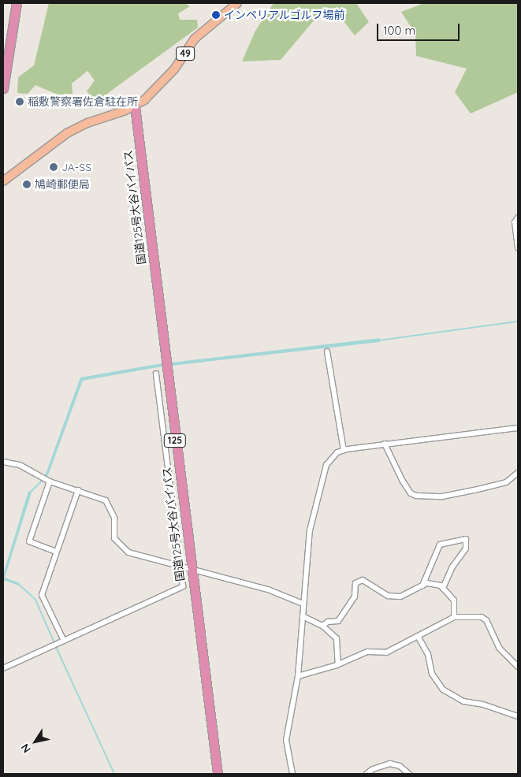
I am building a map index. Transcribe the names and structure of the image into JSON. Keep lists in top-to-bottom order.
{
  "streets": {
    "highway": ["国道125号大谷バイパス", "125"],
    "main road": ["49"]
  },
  "crossings": [
    ["49", "国道125号大谷バイパス"]
  ],
  "places": [
    "インペリアルゴルフ場前",
    "稲敷警察署佐倉駐在所",
    "JA-SS",
    "鳩崎郵便局"
  ],
  "scale_bar": "100 m",
  "north": "bottom left"
}
